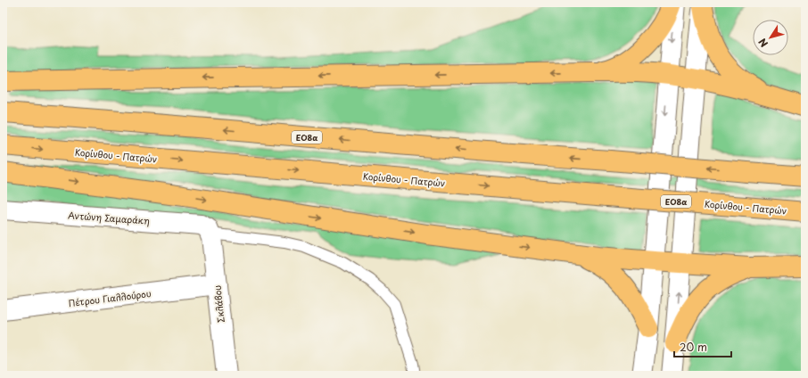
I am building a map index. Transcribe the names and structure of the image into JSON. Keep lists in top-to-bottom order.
{
  "streets": {
    "highway": ["ΕΟ8α", "Κορίνθου - Πατρών"],
    "street": ["Αντώνη Σαμαράκη", "Πέτρου Γιαλλούρου", "Σκλάβου"]
  },
  "crossings": [
    ["Αντώνη Σαμαράκη", "Σκλάβου"],
    ["Πέτρου Γιαλλούρου", "Σκλάβου"]
  ],
  "scale_bar": "20 m",
  "north": "bottom left"
}
